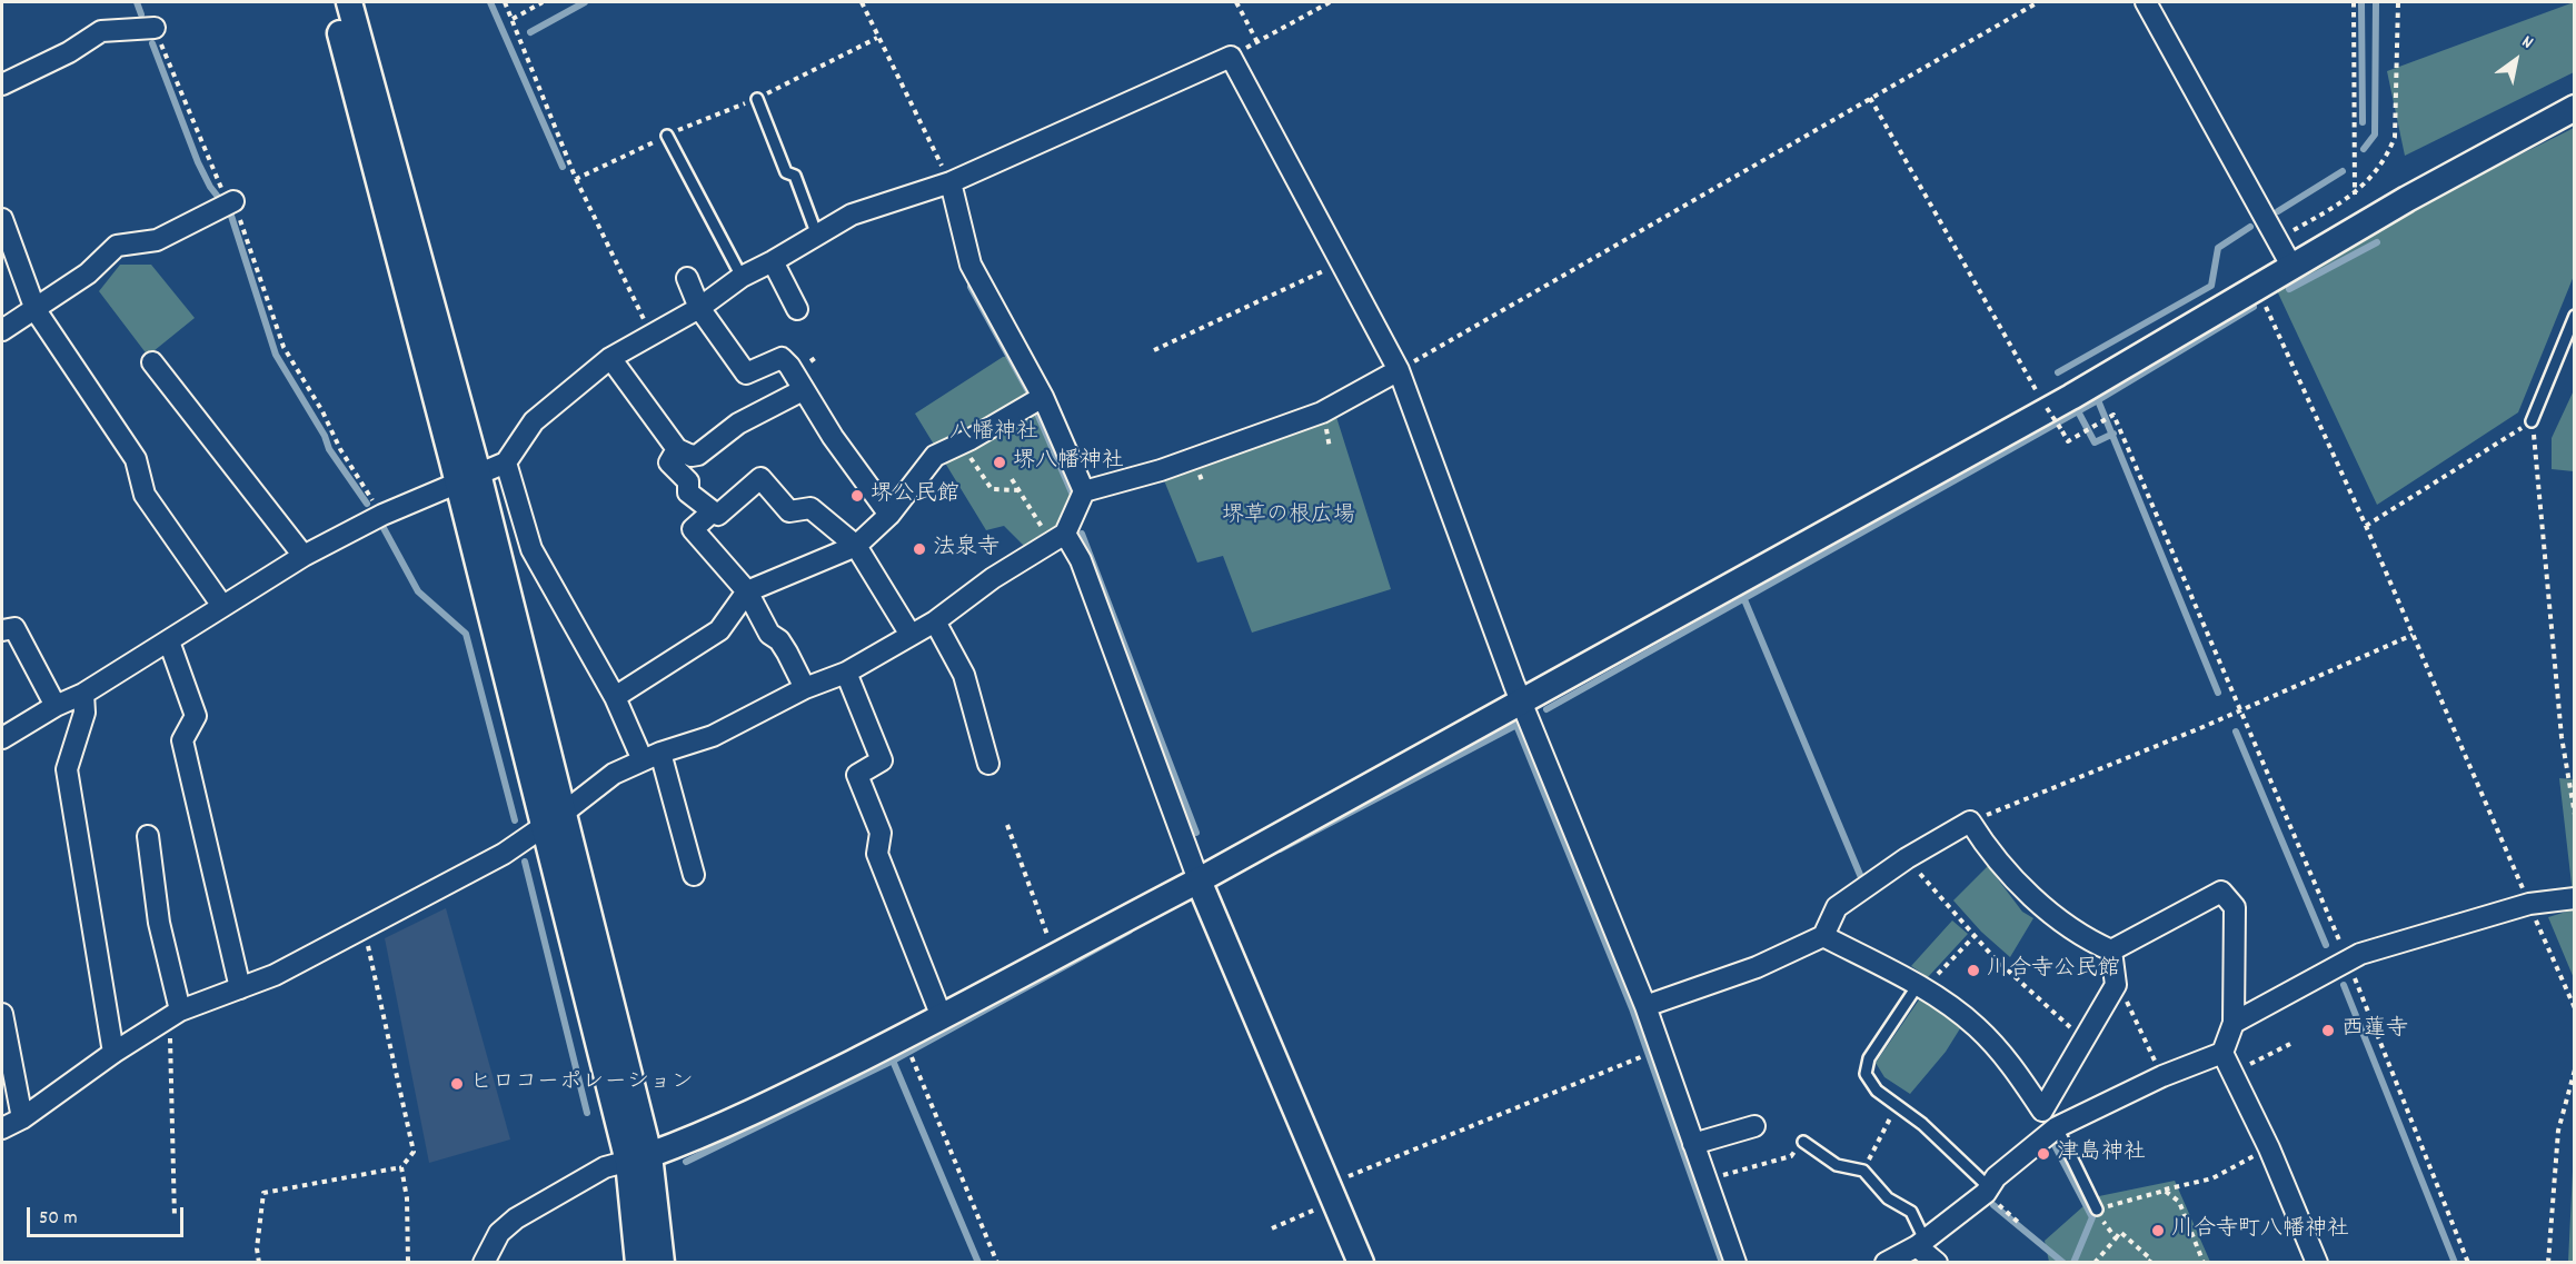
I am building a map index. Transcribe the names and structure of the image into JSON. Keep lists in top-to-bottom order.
{
  "parks": ["八幡神社", "堺草の根広場"],
  "places": [
    "堺八幡神社",
    "堺公民館",
    "法泉寺",
    "川合寺公民館",
    "西蓮寺",
    "ヒロコーポレーション",
    "津島神社",
    "川合寺町八幡神社"
  ],
  "scale_bar": "50 m",
  "north": "top right"
}
